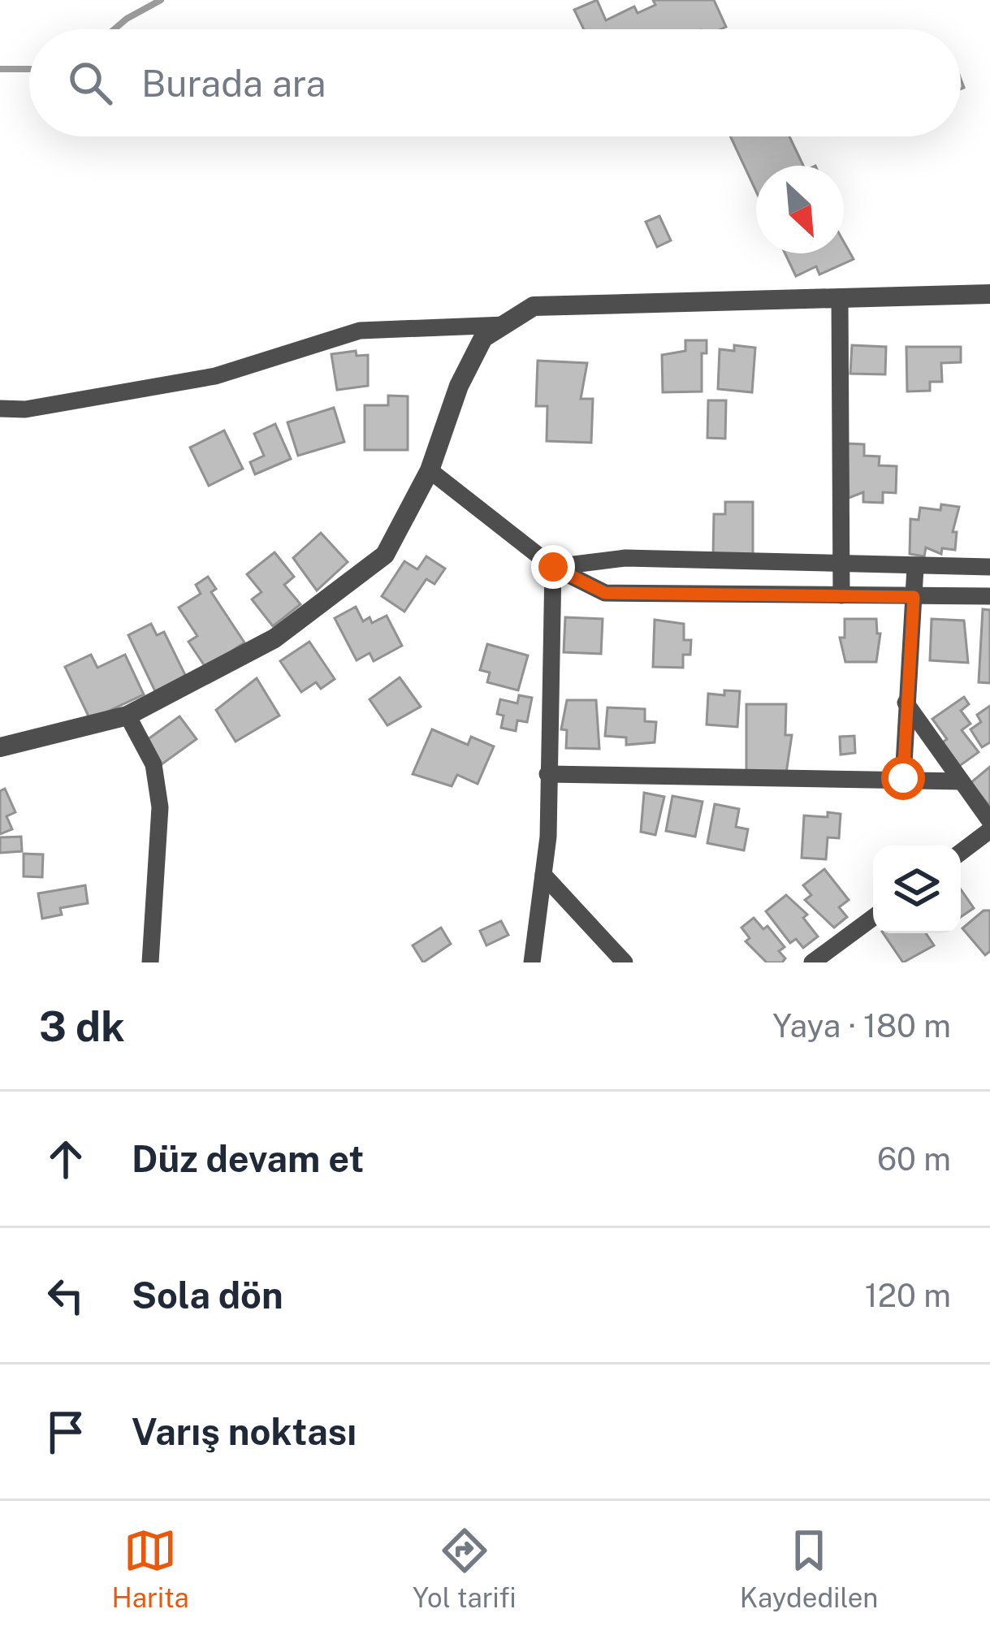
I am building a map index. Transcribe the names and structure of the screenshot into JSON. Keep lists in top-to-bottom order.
{
  "north": "bottom right",
  "page": {
    "search": "Burada ara",
    "heading": ["3 dk", "Yaya · 180 m"],
    "list": [
      ["Düz devam et", "60 m"],
      ["Sola dön", "120 m"],
      "Varış noktası"
    ],
    "nav": ["Harita", "Yol tarifi", "Kaydedilen"]
  }
}
